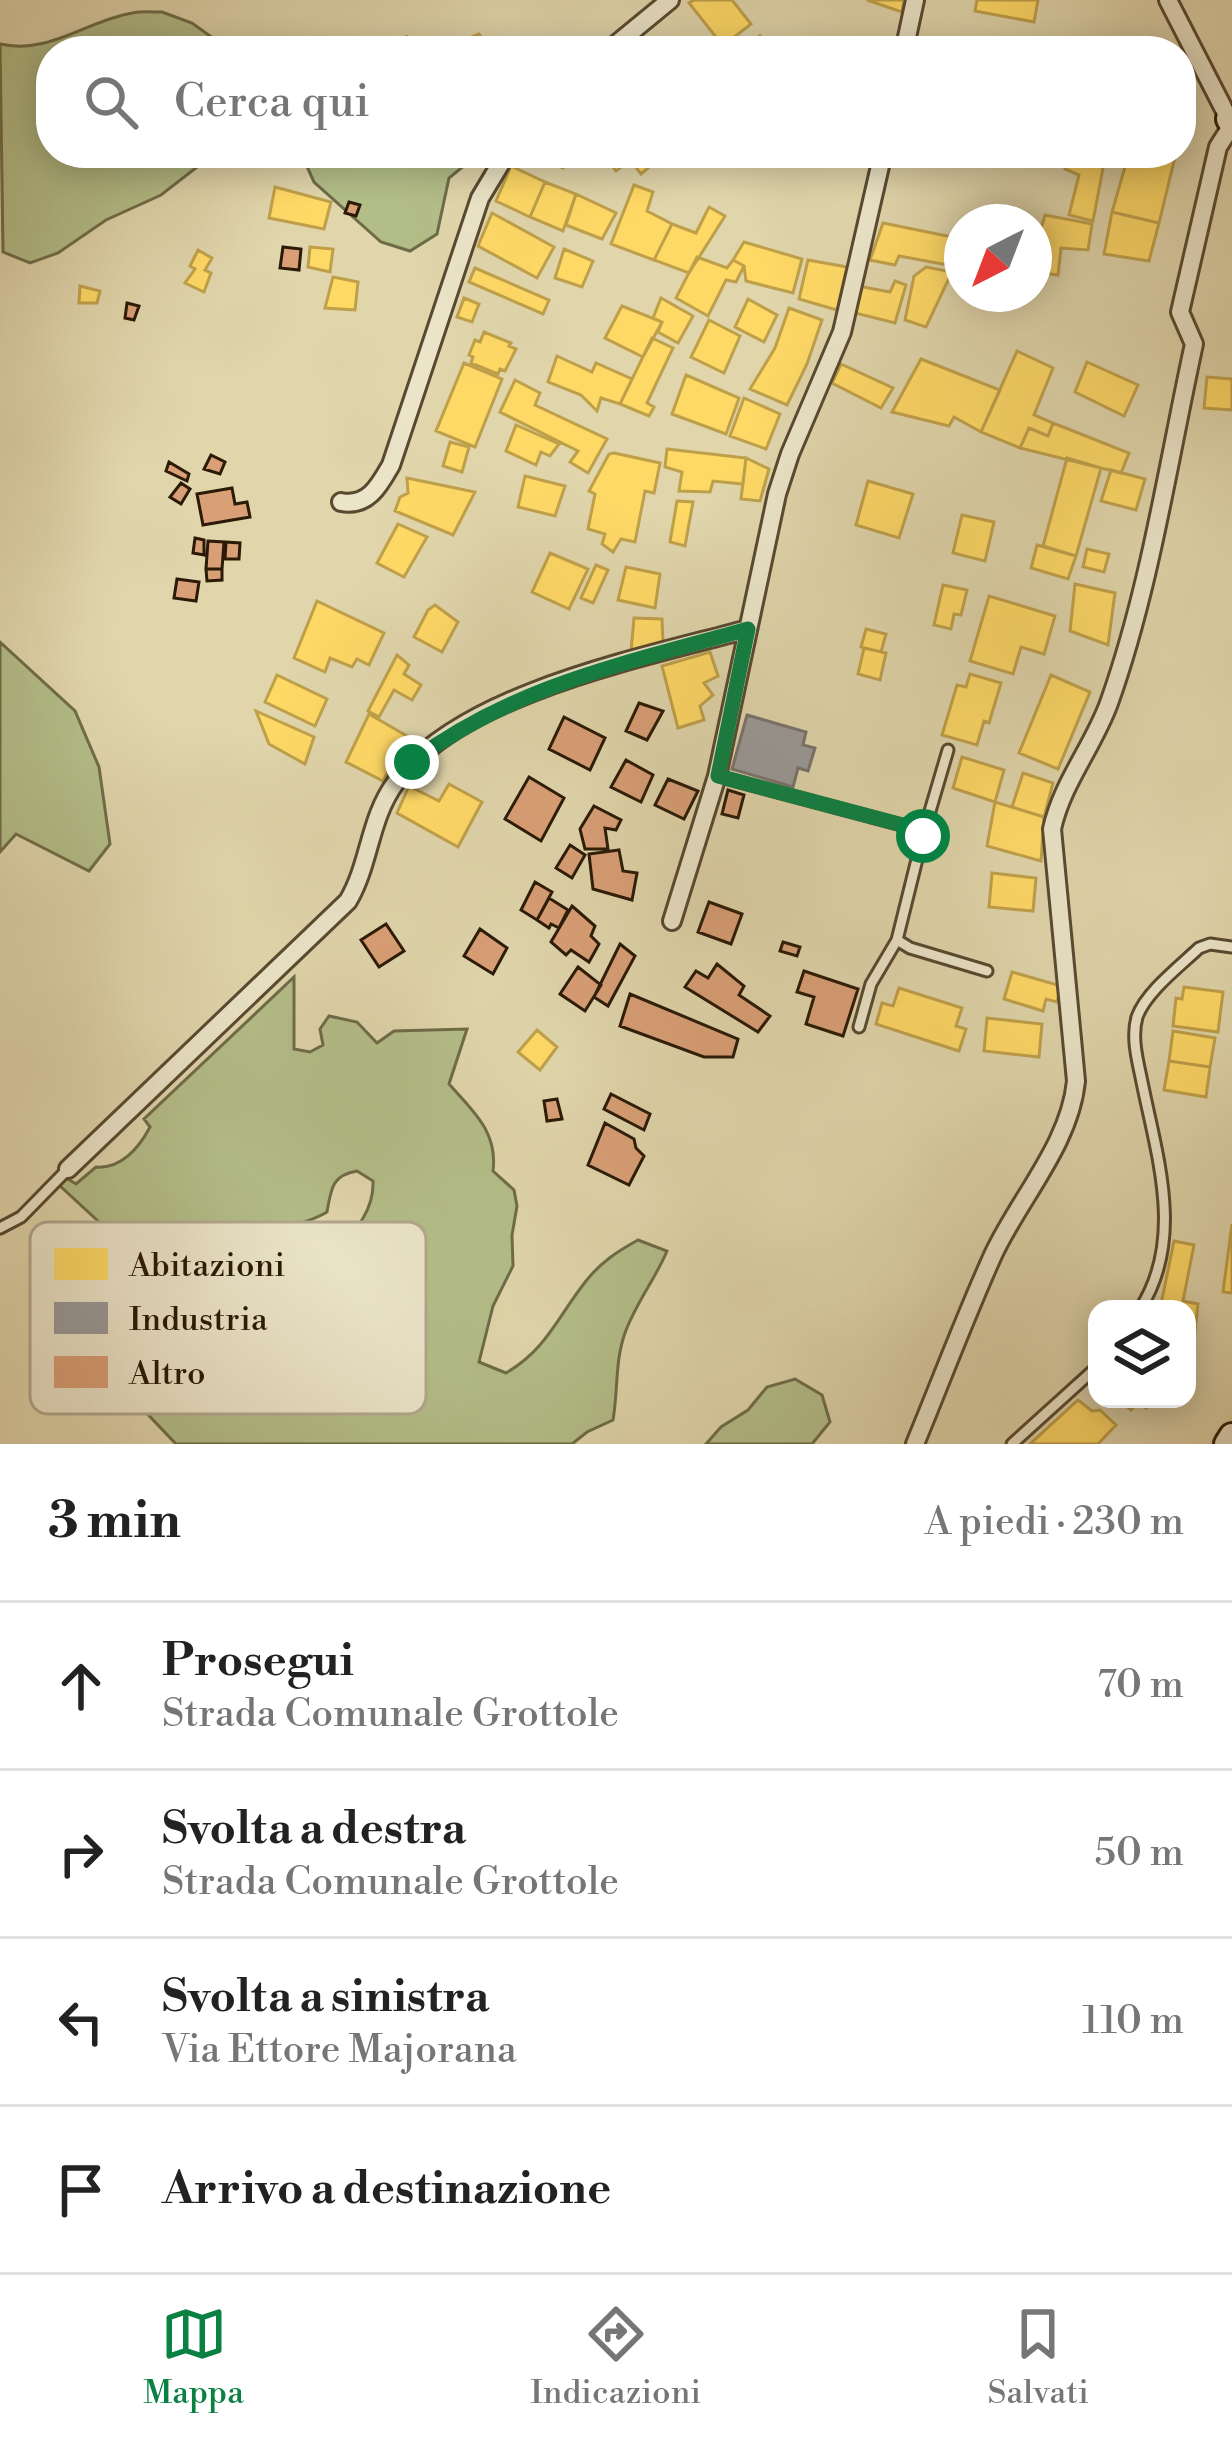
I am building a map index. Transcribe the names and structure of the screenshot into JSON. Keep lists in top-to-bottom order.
{
  "legend": ["Abitazioni", "Industria", "Altro"],
  "north": "bottom left",
  "page": {
    "search": "Cerca qui",
    "heading": ["3 min", "A piedi · 230 m"],
    "list": [
      ["Prosegui", "Strada Comunale Grottole", "70 m"],
      ["Svolta a destra", "Strada Comunale Grottole", "50 m"],
      ["Svolta a sinistra", "Via Ettore Majorana", "110 m"],
      "Arrivo a destinazione"
    ],
    "nav": ["Mappa", "Indicazioni", "Salvati"]
  }
}
